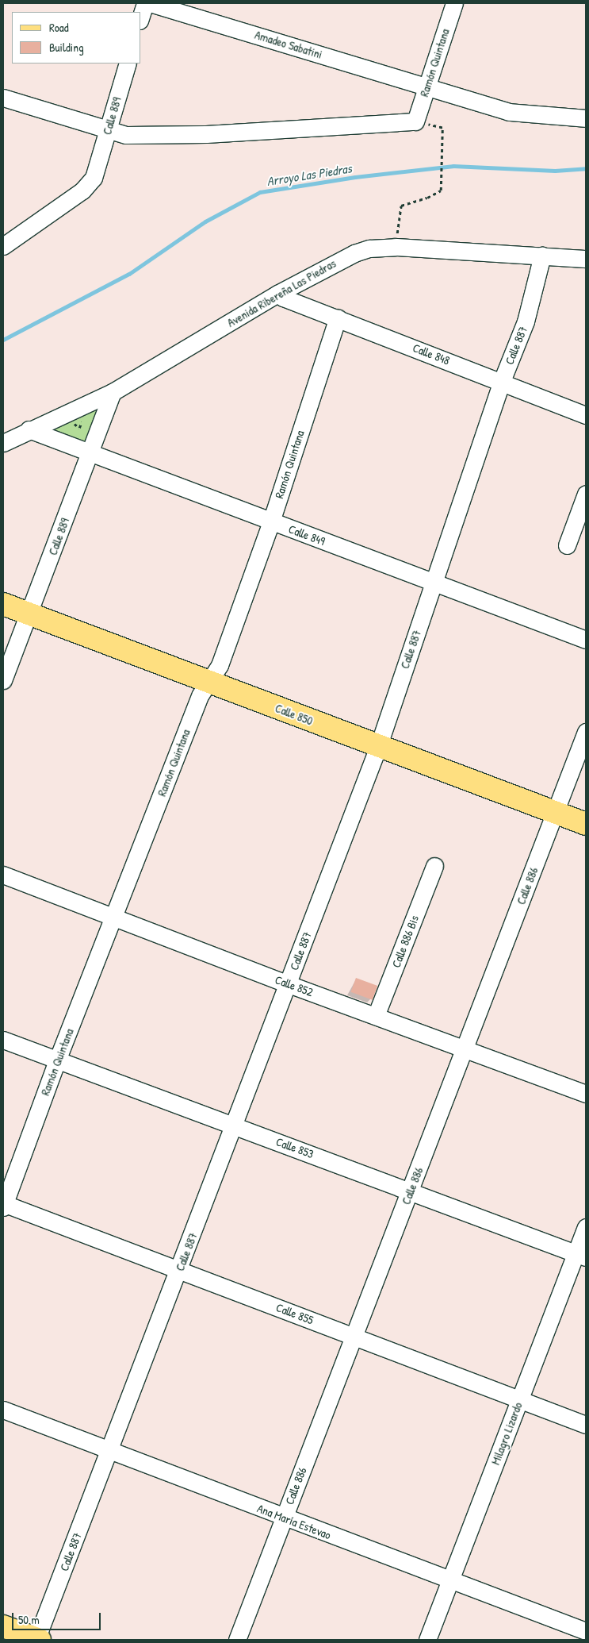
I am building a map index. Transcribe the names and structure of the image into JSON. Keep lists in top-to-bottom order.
{
  "streets": {
    "main road": ["Calle 850"],
    "street": [
      "Amadeo Sabatini",
      "Ramón Quintana",
      "Calle 889",
      "Avenida Ribereña Las Piedras",
      "Calle 887",
      "Calle 848",
      "Calle 849",
      "Calle 886",
      "Calle 886 Bis",
      "Calle 852",
      "Calle 853",
      "Calle 855",
      "Milagro Lizardo",
      "Ana María Estevao"
    ]
  },
  "crossings": [
    ["Amadeo Sabatini", "Ramón Quintana"],
    ["Ramón Quintana", "Calle 848"],
    ["Ramón Quintana", "Calle 849"],
    ["Ramón Quintana", "Calle 850"],
    ["Ramón Quintana", "Calle 852"],
    ["Ramón Quintana", "Calle 853"],
    ["Ramón Quintana", "Calle 855"],
    ["Calle 889", "Avenida Ribereña Las Piedras"],
    ["Calle 889", "Calle 849"],
    ["Calle 889", "Calle 850"],
    ["Avenida Ribereña Las Piedras", "Calle 887"],
    ["Avenida Ribereña Las Piedras", "Calle 848"],
    ["Avenida Ribereña Las Piedras", "Calle 849"],
    ["Calle 887", "Calle 848"],
    ["Calle 887", "Calle 849"],
    ["Calle 887", "Calle 850"],
    ["Calle 887", "Calle 852"],
    ["Calle 887", "Calle 853"],
    ["Calle 887", "Calle 855"],
    ["Calle 887", "Ana María Estevao"],
    ["Calle 850", "Calle 886"],
    ["Calle 886", "Calle 852"],
    ["Calle 886", "Calle 853"],
    ["Calle 886", "Calle 855"],
    ["Calle 886", "Ana María Estevao"],
    ["Calle 886 Bis", "Calle 852"],
    ["Calle 853", "Milagro Lizardo"],
    ["Calle 855", "Milagro Lizardo"],
    ["Milagro Lizardo", "Ana María Estevao"]
  ],
  "water": ["Arroyo Las Piedras"],
  "legend": ["Road", "Building"],
  "scale_bar": "50 m"
}
